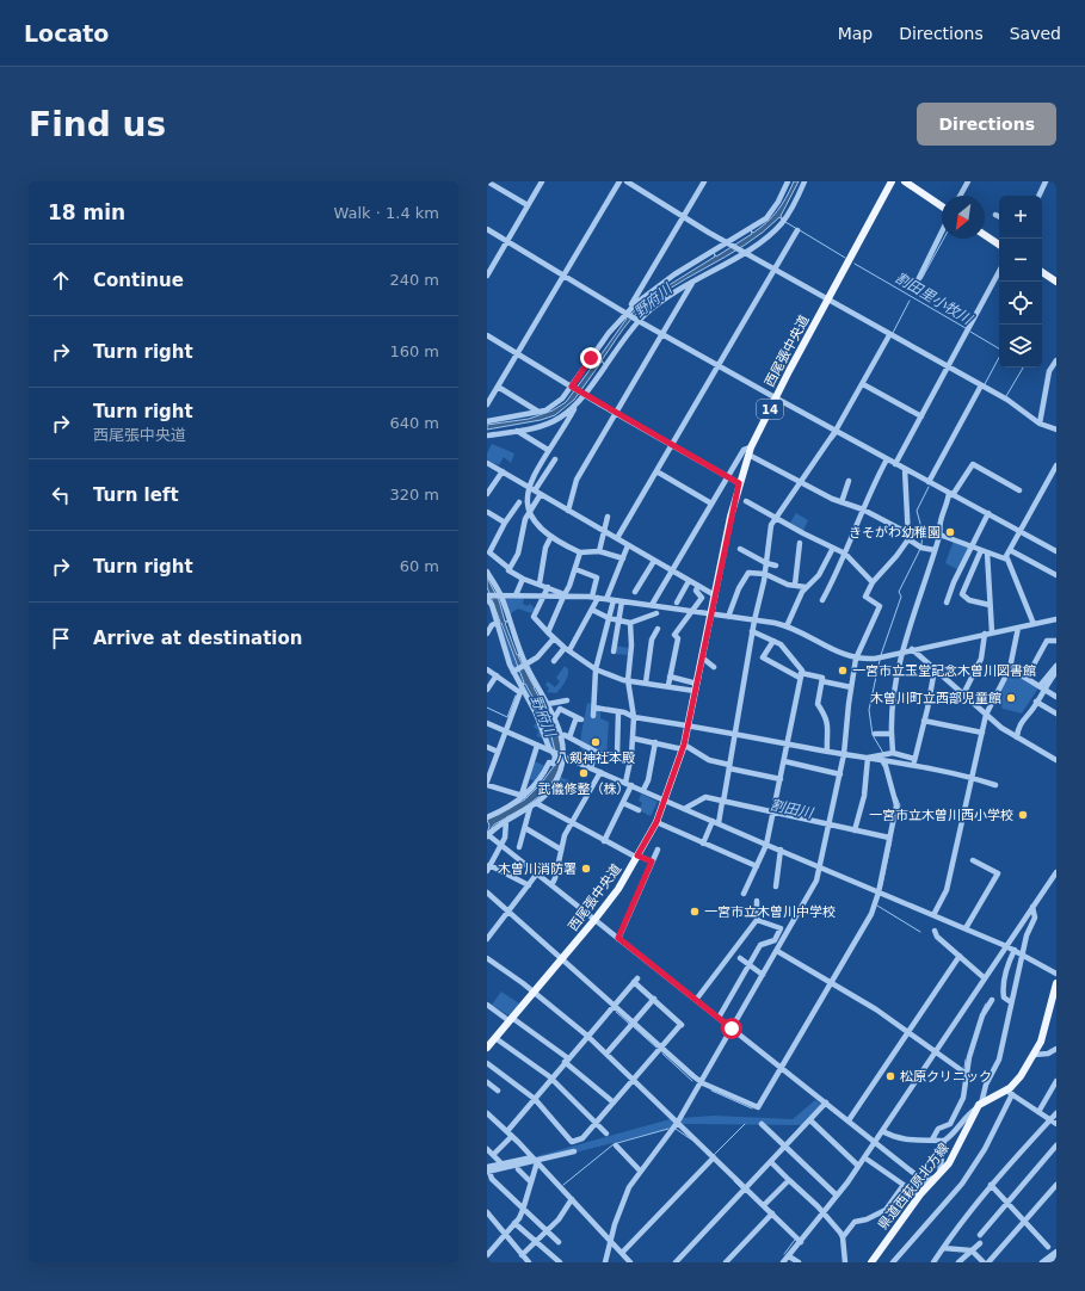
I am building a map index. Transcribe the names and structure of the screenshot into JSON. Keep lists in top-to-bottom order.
{
  "streets": {
    "main road": ["西尾張中央道", "14", "県道西萩原北方線"]
  },
  "water": ["割田里小牧川", "野府川", "割田川"],
  "places": [
    "きそがわ幼稚園",
    "一宮市立玉堂記念木曽川図書館",
    "木曽川町立西部児童館",
    "八剱神社本殿",
    "武儀修整（株）",
    "一宮市立木曽川西小学校",
    "木曽川消防署",
    "一宮市立木曽川中学校",
    "松原クリニック"
  ],
  "north": "bottom left",
  "page": {
    "header": "Locato",
    "nav": ["Map", "Directions", "Saved"],
    "buttons": "Directions",
    "title": "Find us",
    "heading": ["18 min", "Walk · 1.4 km"],
    "map_buttons": ["+", "−"],
    "list": [
      ["Continue", "240 m"],
      ["Turn right", "160 m"],
      ["Turn right", "西尾張中央道", "640 m"],
      ["Turn left", "320 m"],
      ["Turn right", "60 m"],
      "Arrive at destination"
    ]
  }
}
